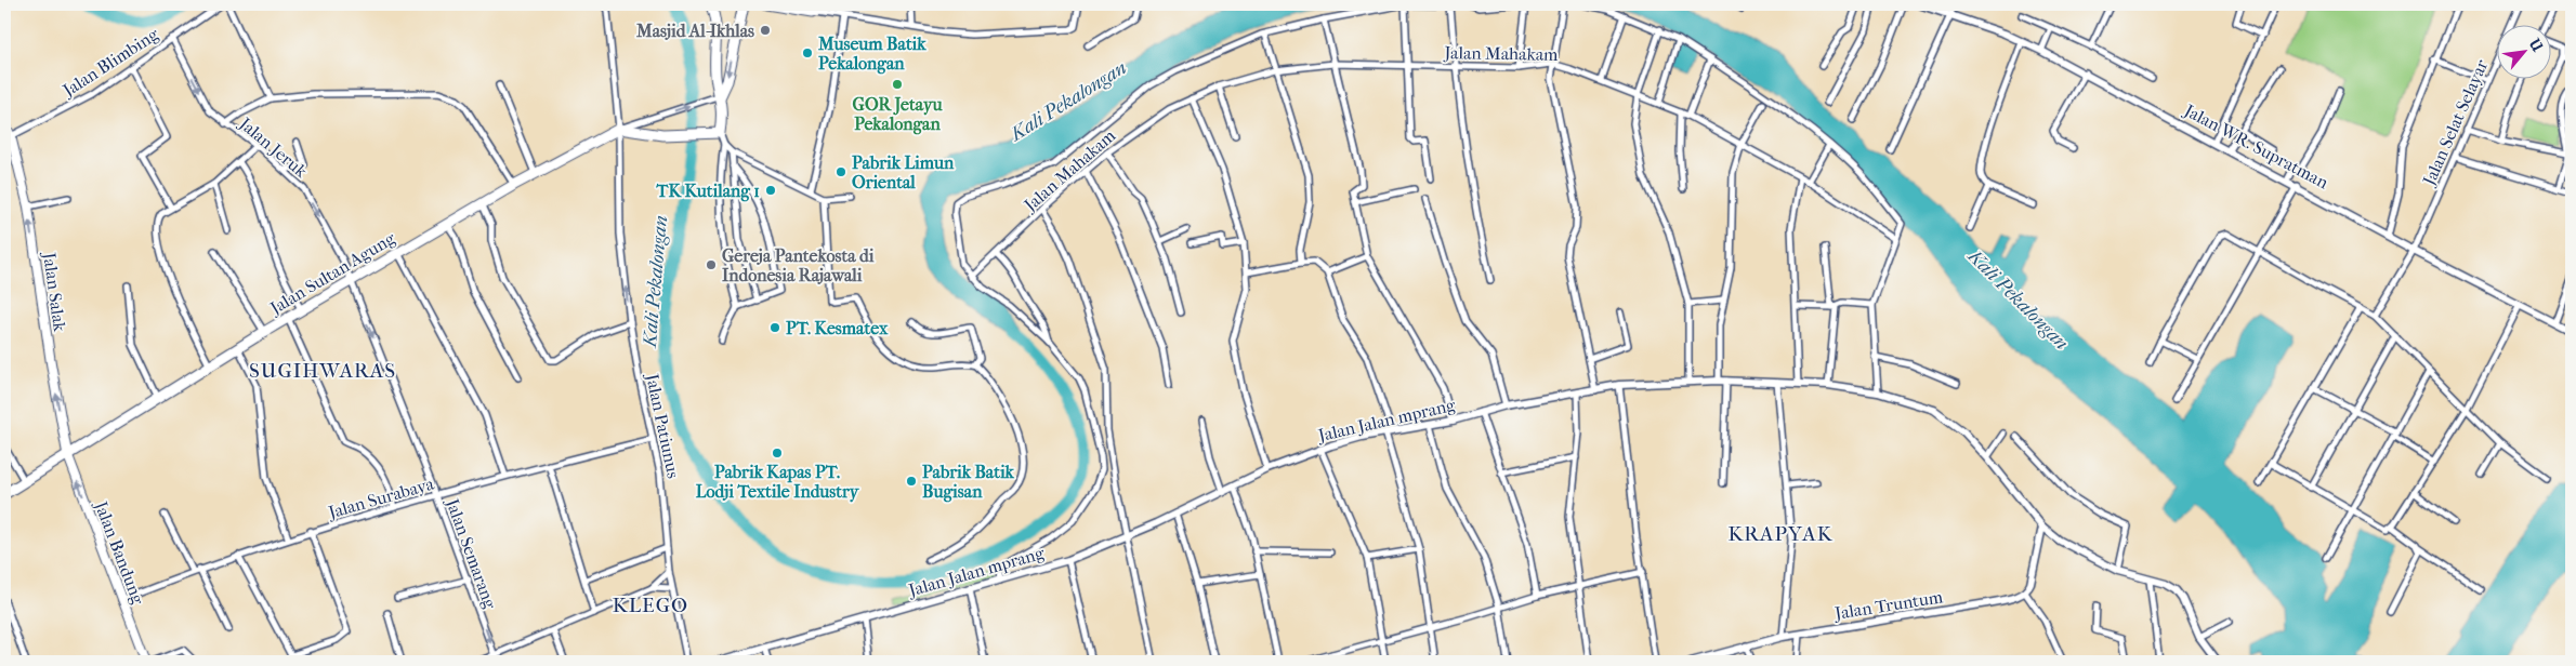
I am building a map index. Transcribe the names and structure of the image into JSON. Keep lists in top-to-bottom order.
{
  "streets": {
    "main road": ["Jalan Sultan Agung", "Jalan Salak", "Jalan Bandung"],
    "street": [
      "Jalan Mahakam",
      "Jalan Blimbing",
      "Jalan Selat Selayar",
      "Jalan WR. Supratman",
      "Jalan Jeruk",
      "Jalan Jalan mprang",
      "Jalan Patiunus",
      "Jalan Surabaya",
      "Jalan Semarang",
      "Jalan Truntum"
    ]
  },
  "crossings": [
    ["Jalan Blimbing", "Jalan Jeruk"],
    ["Jalan Blimbing", "Jalan Salak"],
    ["Jalan Selat Selayar", "Jalan WR. Supratman"],
    ["Jalan Jeruk", "Jalan Sultan Agung"],
    ["Jalan Jeruk", "Jalan Semarang"],
    ["Jalan Sultan Agung", "Jalan Salak"],
    ["Jalan Sultan Agung", "Jalan Patiunus"],
    ["Jalan Sultan Agung", "Jalan Bandung"],
    ["Jalan Sultan Agung", "Jalan Semarang"],
    ["Jalan Salak", "Jalan Bandung"],
    ["Jalan Patiunus", "Jalan Surabaya"],
    ["Jalan Surabaya", "Jalan Bandung"],
    ["Jalan Surabaya", "Jalan Semarang"]
  ],
  "one_way": [
    "Jalan Jeruk",
    "Jalan Salak",
    "Jalan Patiunus",
    "Jalan Bandung",
    "Jalan Semarang"
  ],
  "districts": ["SUGIHWARAS", "KRAPYAK", "KLEGO"],
  "water": ["Kali Pekalongan"],
  "places": [
    "Masjid Al-Ikhlas",
    "Museum Batik Pekalongan",
    "GOR Jetayu Pekalongan",
    "Pabrik Limun Oriental",
    "TK Kutilang 1",
    "Gereja Pantekosta di Indonesia Rajawali",
    "PT. Kesmatex",
    "Pabrik Kapas PT. Lodji Textile Industry",
    "Pabrik Batik Bugisan"
  ],
  "north": "top right"
}
